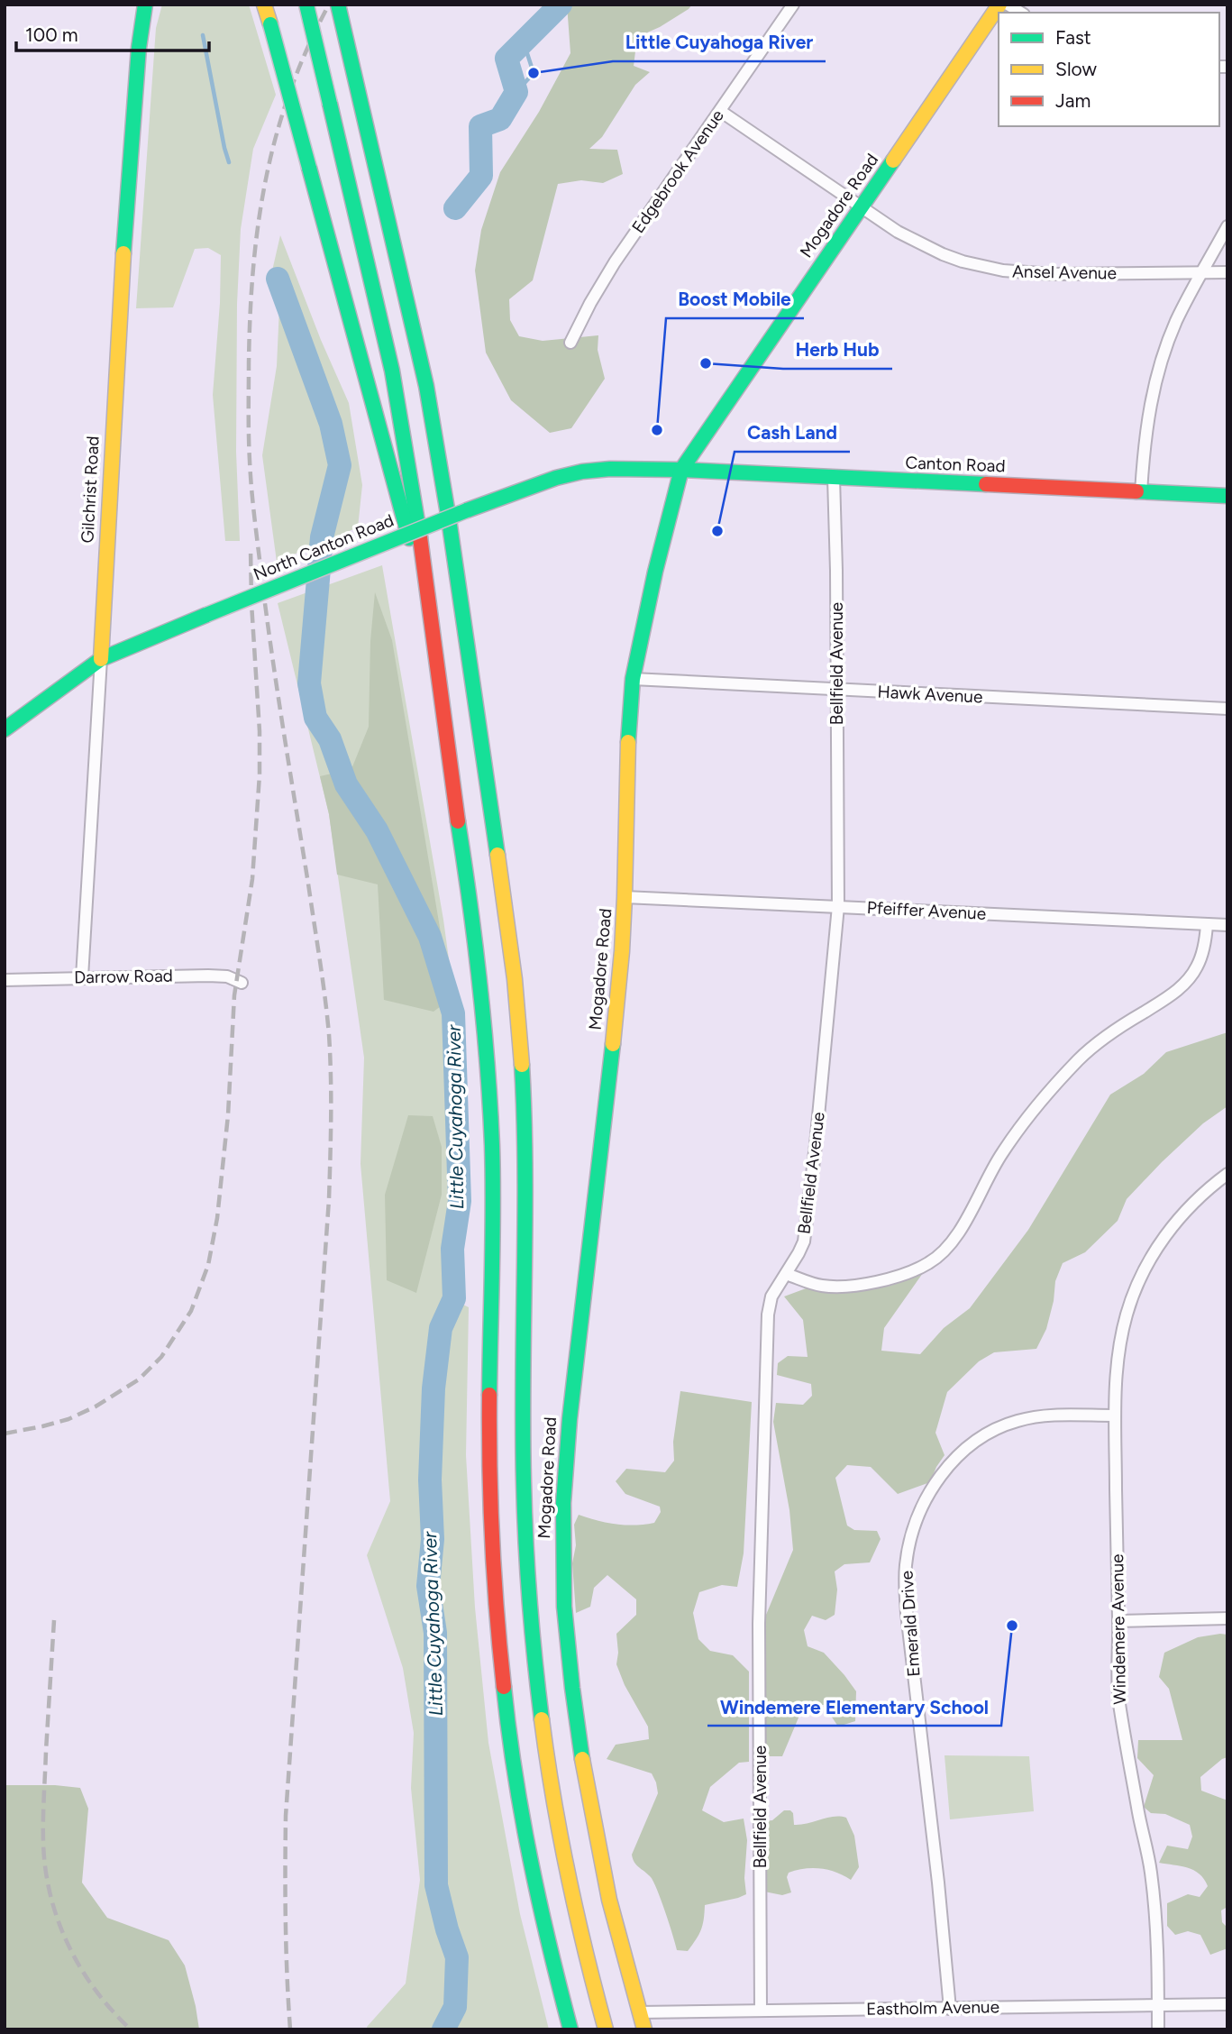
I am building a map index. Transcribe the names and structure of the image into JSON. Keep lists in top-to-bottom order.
{
  "streets": {
    "main road": [
      "Mogadore Road",
      "Canton Road",
      "Gilchrist Road",
      "North Canton Road"
    ],
    "street": [
      "Edgebrook Avenue",
      "Ansel Avenue",
      "Bellfield Avenue",
      "Hawk Avenue",
      "Pfeiffer Avenue",
      "Darrow Road",
      "Emerald Drive",
      "Windemere Avenue",
      "Eastholm Avenue"
    ]
  },
  "crossings": [
    ["Edgebrook Avenue", "Ansel Avenue"],
    ["Mogadore Road", "Ansel Avenue"],
    ["Mogadore Road", "Canton Road"],
    ["Mogadore Road", "North Canton Road"],
    ["Mogadore Road", "Hawk Avenue"],
    ["Mogadore Road", "Pfeiffer Avenue"],
    ["Mogadore Road", "Eastholm Avenue"],
    ["Canton Road", "North Canton Road"],
    ["Canton Road", "Bellfield Avenue"],
    ["Gilchrist Road", "North Canton Road"],
    ["Gilchrist Road", "Darrow Road"],
    ["Bellfield Avenue", "Hawk Avenue"],
    ["Bellfield Avenue", "Pfeiffer Avenue"],
    ["Bellfield Avenue", "Eastholm Avenue"],
    ["Emerald Drive", "Windemere Avenue"],
    ["Emerald Drive", "Eastholm Avenue"],
    ["Windemere Avenue", "Eastholm Avenue"]
  ],
  "water": ["Little Cuyahoga River"],
  "places": [
    "Little Cuyahoga River",
    "Herb Hub",
    "Boost Mobile",
    "Cash Land",
    "Windemere Elementary School"
  ],
  "legend": ["Fast", "Slow", "Jam"],
  "scale_bar": "100 m"
}
